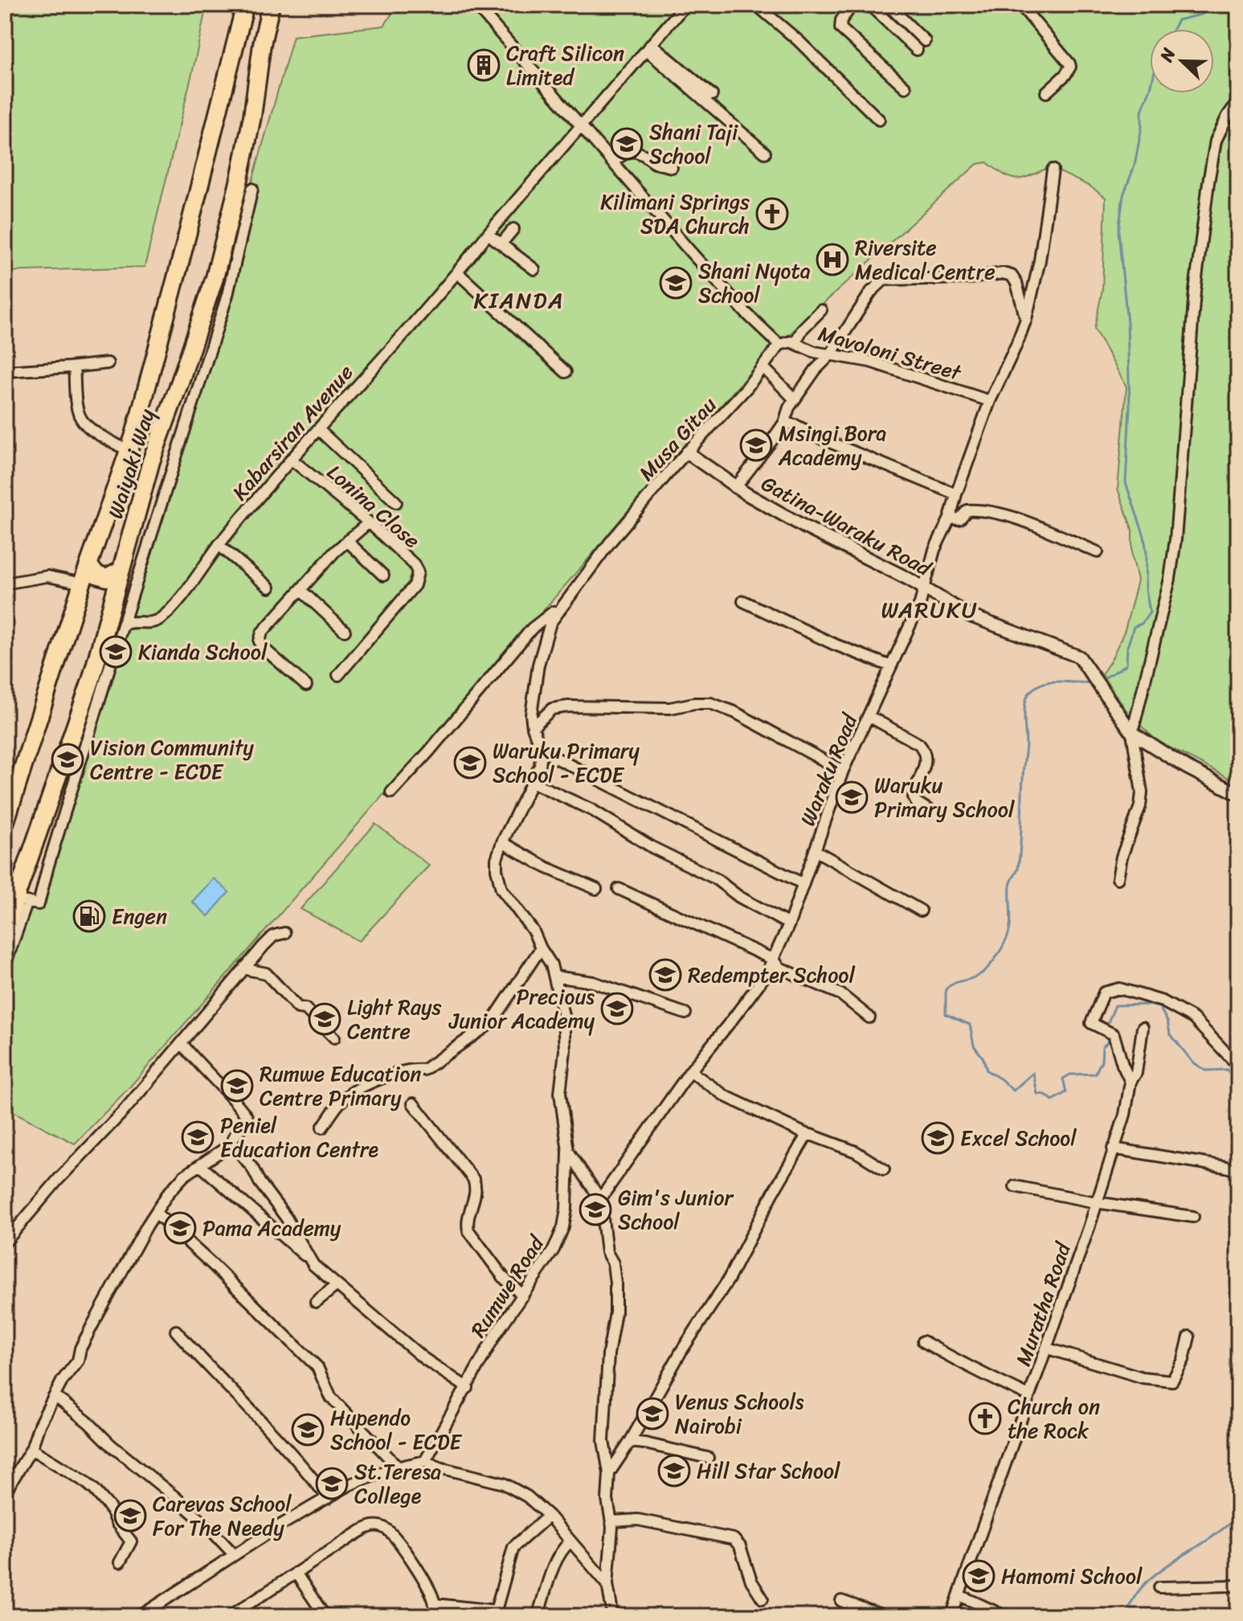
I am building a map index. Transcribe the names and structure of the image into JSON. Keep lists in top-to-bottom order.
{
  "streets": {
    "highway": ["Waiyaki Way"],
    "street": [
      "Mavoloni Street",
      "Kabarsiran Avenue",
      "Musa Gitau",
      "Lonina Close",
      "Gatina-Waraku Road",
      "Waraku Road",
      "Rumwe Road",
      "Muratha Road"
    ]
  },
  "crossings": [
    ["Mavoloni Street", "Musa Gitau"],
    ["Mavoloni Street", "Waraku Road"],
    ["Kabarsiran Avenue", "Waiyaki Way"],
    ["Kabarsiran Avenue", "Lonina Close"],
    ["Musa Gitau", "Gatina-Waraku Road"],
    ["Gatina-Waraku Road", "Waraku Road"]
  ],
  "districts": ["KIANDA", "WARUKU"],
  "places": {
    "building": ["Craft Silicon Limited"],
    "school or university": [
      "Shani Taji School",
      "Shani Nyota School",
      "Msingi Bora Academy",
      "Kianda School",
      "Vision Community Centre - ECDE",
      "Waruku Primary School - ECDE",
      "Waruku Primary School",
      "Redempter School",
      "Precious Junior Academy",
      "Light Rays Centre",
      "Rumwe Education Centre Primary",
      "Peniel Education Centre",
      "Excel School",
      "Gim's Junior School",
      "Pama Academy",
      "Venus Schools Nairobi",
      "Hupendo School - ECDE",
      "Hill Star School",
      "St.Teresa College",
      "Carevas School For The Needy",
      "Hamomi School"
    ],
    "church": ["Kilimani Springs SDA Church", "Church on the Rock"],
    "hospital": ["Riversite Medical Centre"],
    "fuel station": ["Engen"]
  },
  "north": "top left"
}
